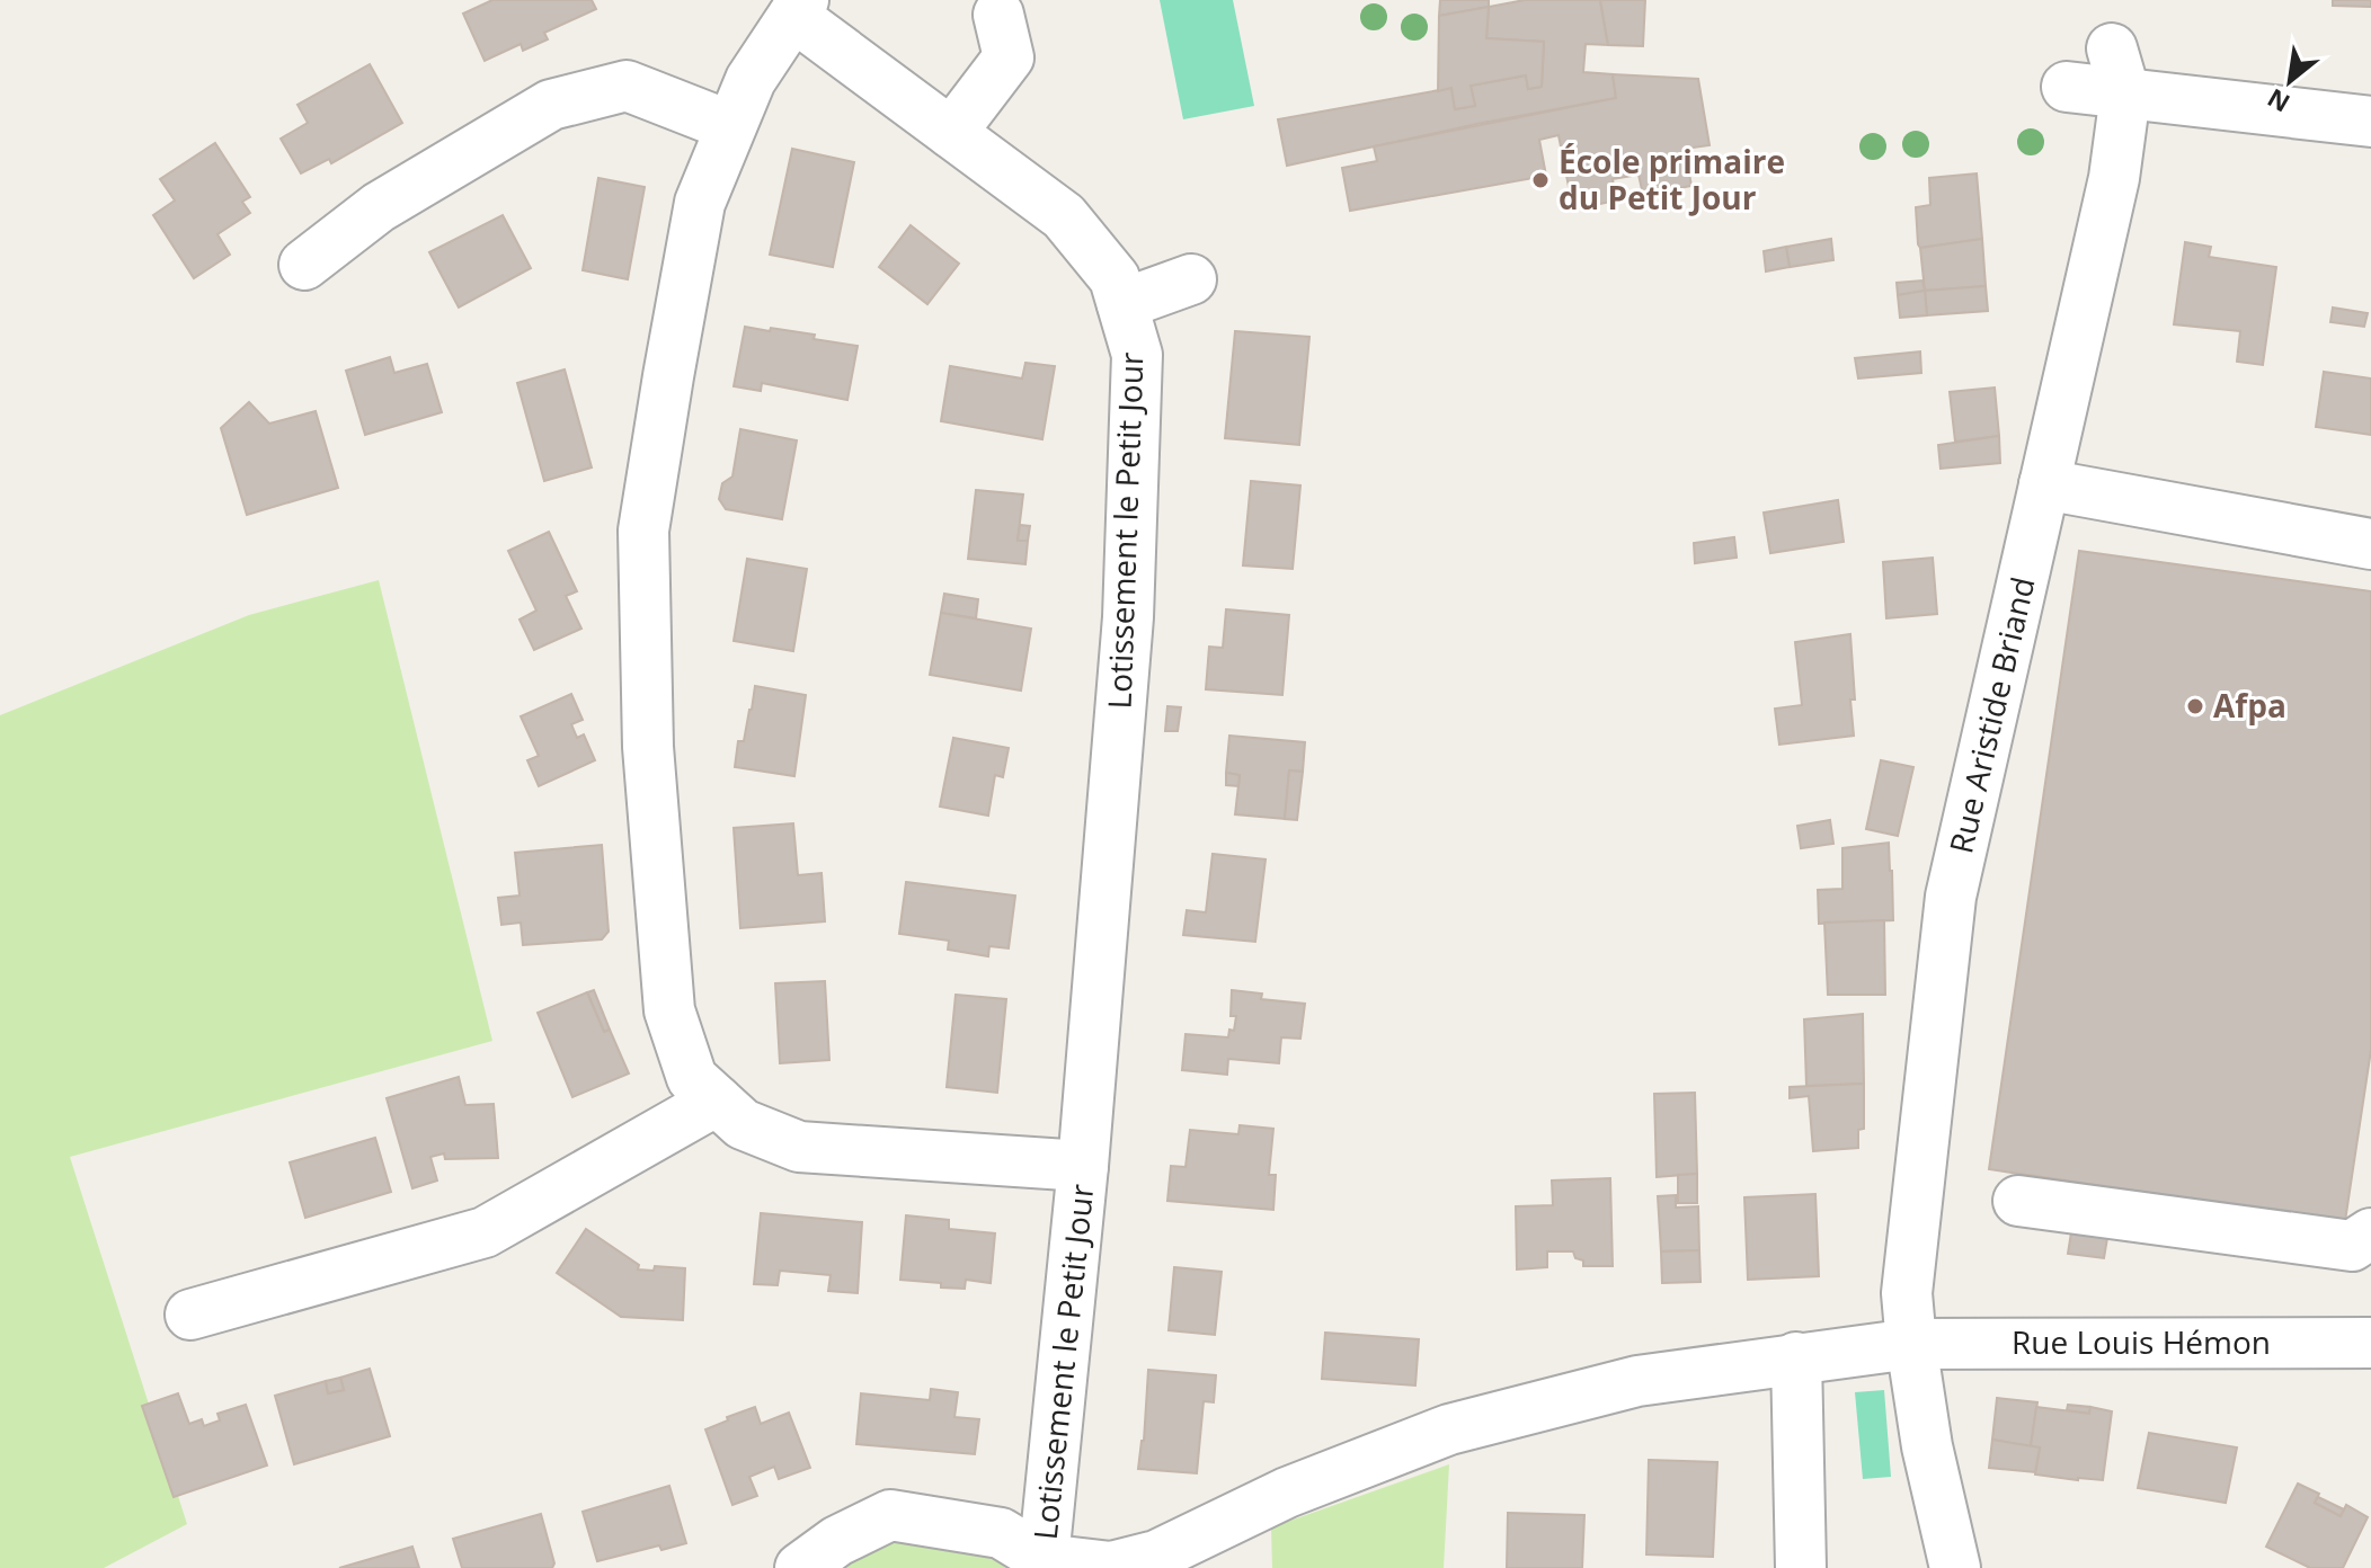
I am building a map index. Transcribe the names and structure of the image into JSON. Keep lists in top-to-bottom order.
{
  "streets": {
    "street": ["Lotissement le Petit Jour", "Rue Aristide Briand", "Rue Louis Hémon"]
  },
  "crossings": [
    ["Lotissement le Petit Jour", "Rue Louis Hémon"],
    ["Rue Aristide Briand", "Rue Louis Hémon"]
  ],
  "places": ["École primaire du Petit Jour", "Afpa"],
  "north": "bottom left"
}
